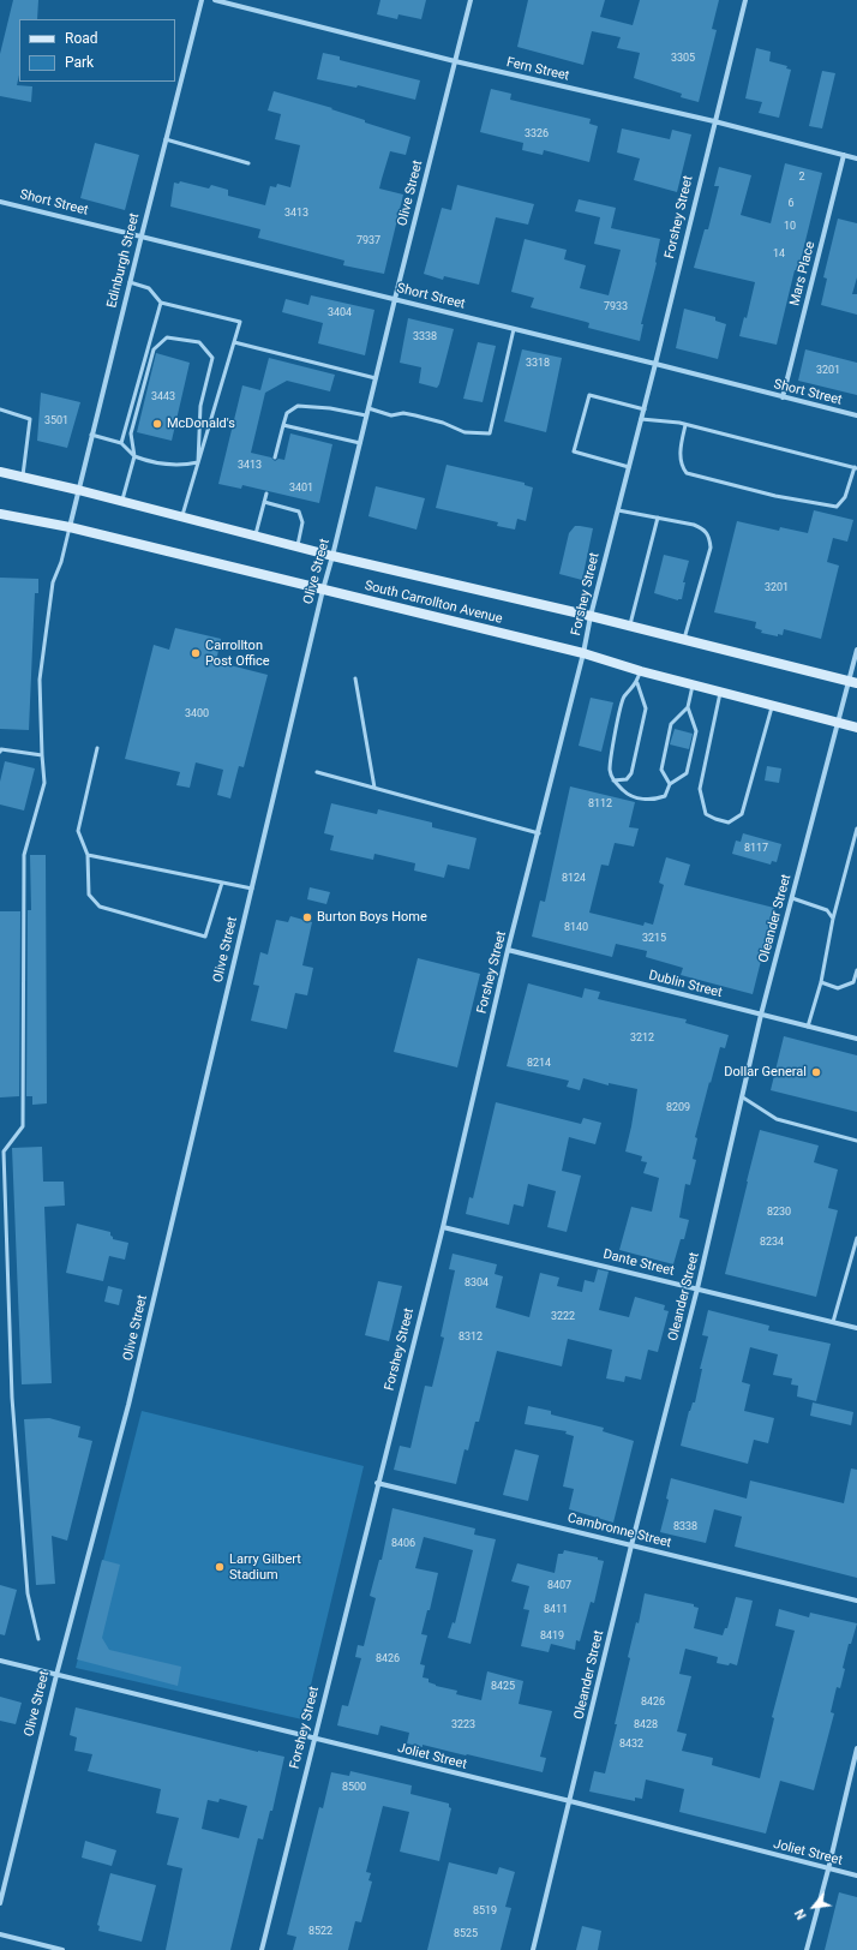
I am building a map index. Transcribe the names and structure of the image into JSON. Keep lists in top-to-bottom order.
{
  "streets": {
    "main road": ["South Carrollton Avenue"],
    "street": [
      "Fern Street",
      "Olive Street",
      "Short Street",
      "Forshey Street",
      "Edinburgh Street",
      "Mars Place",
      "Oleander Street",
      "Dublin Street",
      "Dante Street",
      "Cambronne Street",
      "Joliet Street"
    ]
  },
  "crossings": [
    ["Fern Street", "Olive Street"],
    ["Fern Street", "Forshey Street"],
    ["Fern Street", "Mars Place"],
    ["Olive Street", "Short Street"],
    ["Olive Street", "South Carrollton Avenue"],
    ["Olive Street", "Joliet Street"],
    ["Short Street", "Forshey Street"],
    ["Short Street", "Edinburgh Street"],
    ["Short Street", "Mars Place"],
    ["Forshey Street", "South Carrollton Avenue"],
    ["Forshey Street", "Dublin Street"],
    ["Forshey Street", "Dante Street"],
    ["Forshey Street", "Cambronne Street"],
    ["Forshey Street", "Joliet Street"],
    ["Edinburgh Street", "South Carrollton Avenue"],
    ["South Carrollton Avenue", "Oleander Street"],
    ["Oleander Street", "Dublin Street"],
    ["Oleander Street", "Dante Street"],
    ["Oleander Street", "Cambronne Street"],
    ["Oleander Street", "Joliet Street"]
  ],
  "places": [
    "McDonald's",
    "Carrollton Post Office",
    "Burton Boys Home",
    "Dollar General",
    "Larry Gilbert Stadium"
  ],
  "house_numbers": [
    "3305",
    "3326",
    "2",
    "6",
    "3413",
    "10",
    "7937",
    "14",
    "7933",
    "3404",
    "3338",
    "3318",
    "3201",
    "3443",
    "3501",
    "3413",
    "3401",
    "3201",
    "3400",
    "8112",
    "8117",
    "8124",
    "8140",
    "3215",
    "3212",
    "8214",
    "8209",
    "8230",
    "8234",
    "8304",
    "3222",
    "8312",
    "8338",
    "8406",
    "8407",
    "8411",
    "8419",
    "8426",
    "8425",
    "8426",
    "3223",
    "8428",
    "8432",
    "8500",
    "8519",
    "8522",
    "8525"
  ],
  "legend": ["Road", "Park"],
  "north": "bottom left"
}
